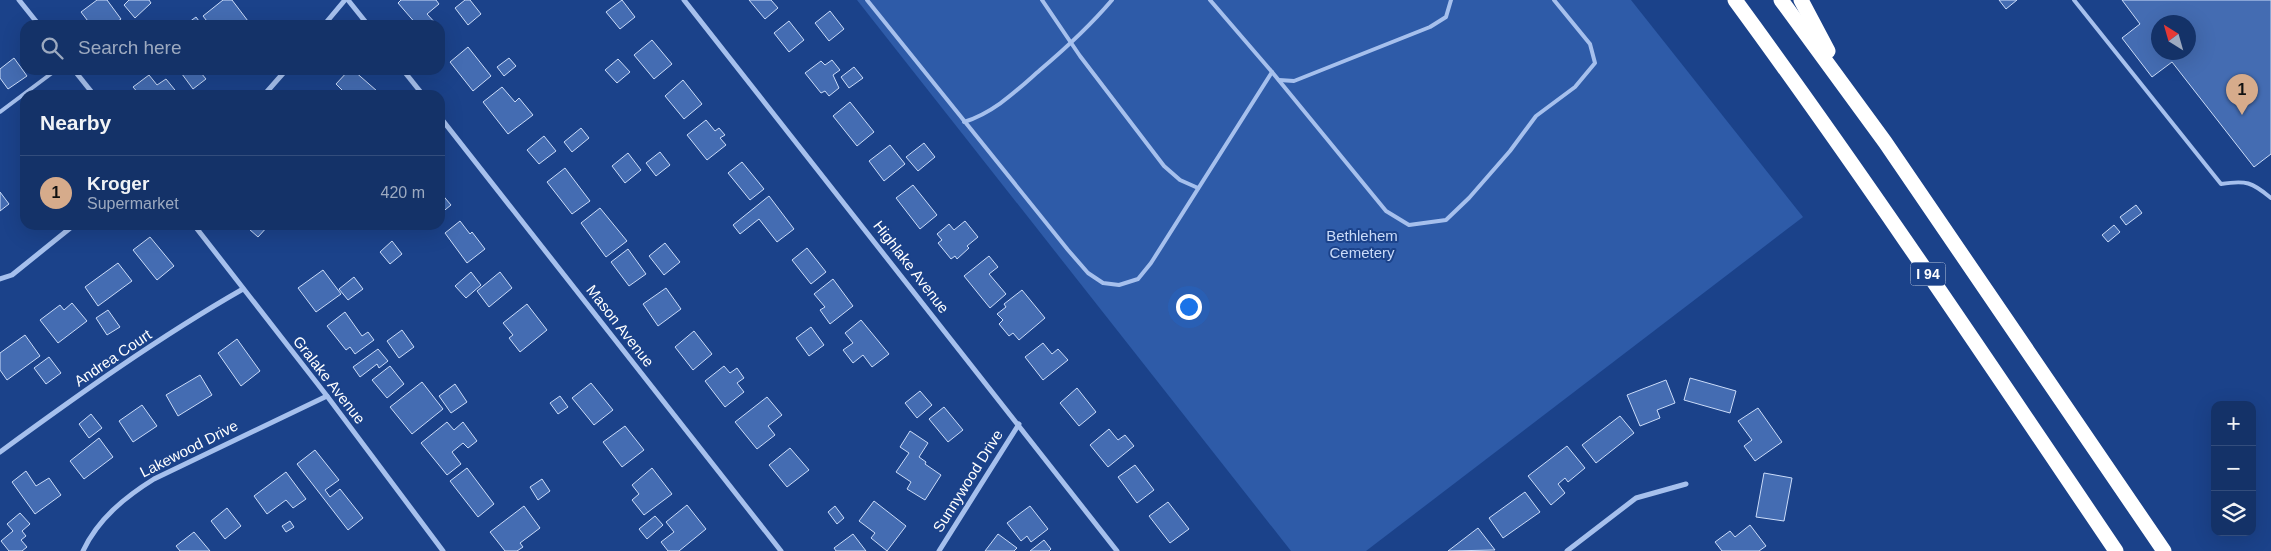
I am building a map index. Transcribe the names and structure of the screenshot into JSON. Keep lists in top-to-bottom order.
{
  "streets": {
    "highway": ["I 94"],
    "street": [
      "Highlake Avenue",
      "Mason Avenue",
      "Andrea Court",
      "Gralake Avenue",
      "Lakewood Drive",
      "Sunnywood Drive"
    ]
  },
  "crossings": [
    ["Highlake Avenue", "Sunnywood Drive"],
    ["Andrea Court", "Gralake Avenue"],
    ["Gralake Avenue", "Lakewood Drive"]
  ],
  "parks": ["Bethlehem Cemetery"],
  "north": "top left",
  "page": {
    "search": "Search here",
    "pins": "1",
    "heading": "Nearby",
    "list": [
      {
        "mark": "1",
        "name": "Kroger",
        "note": "Supermarket",
        "value": "420 m"
      }
    ],
    "map_buttons": ["+", "−"]
  }
}
